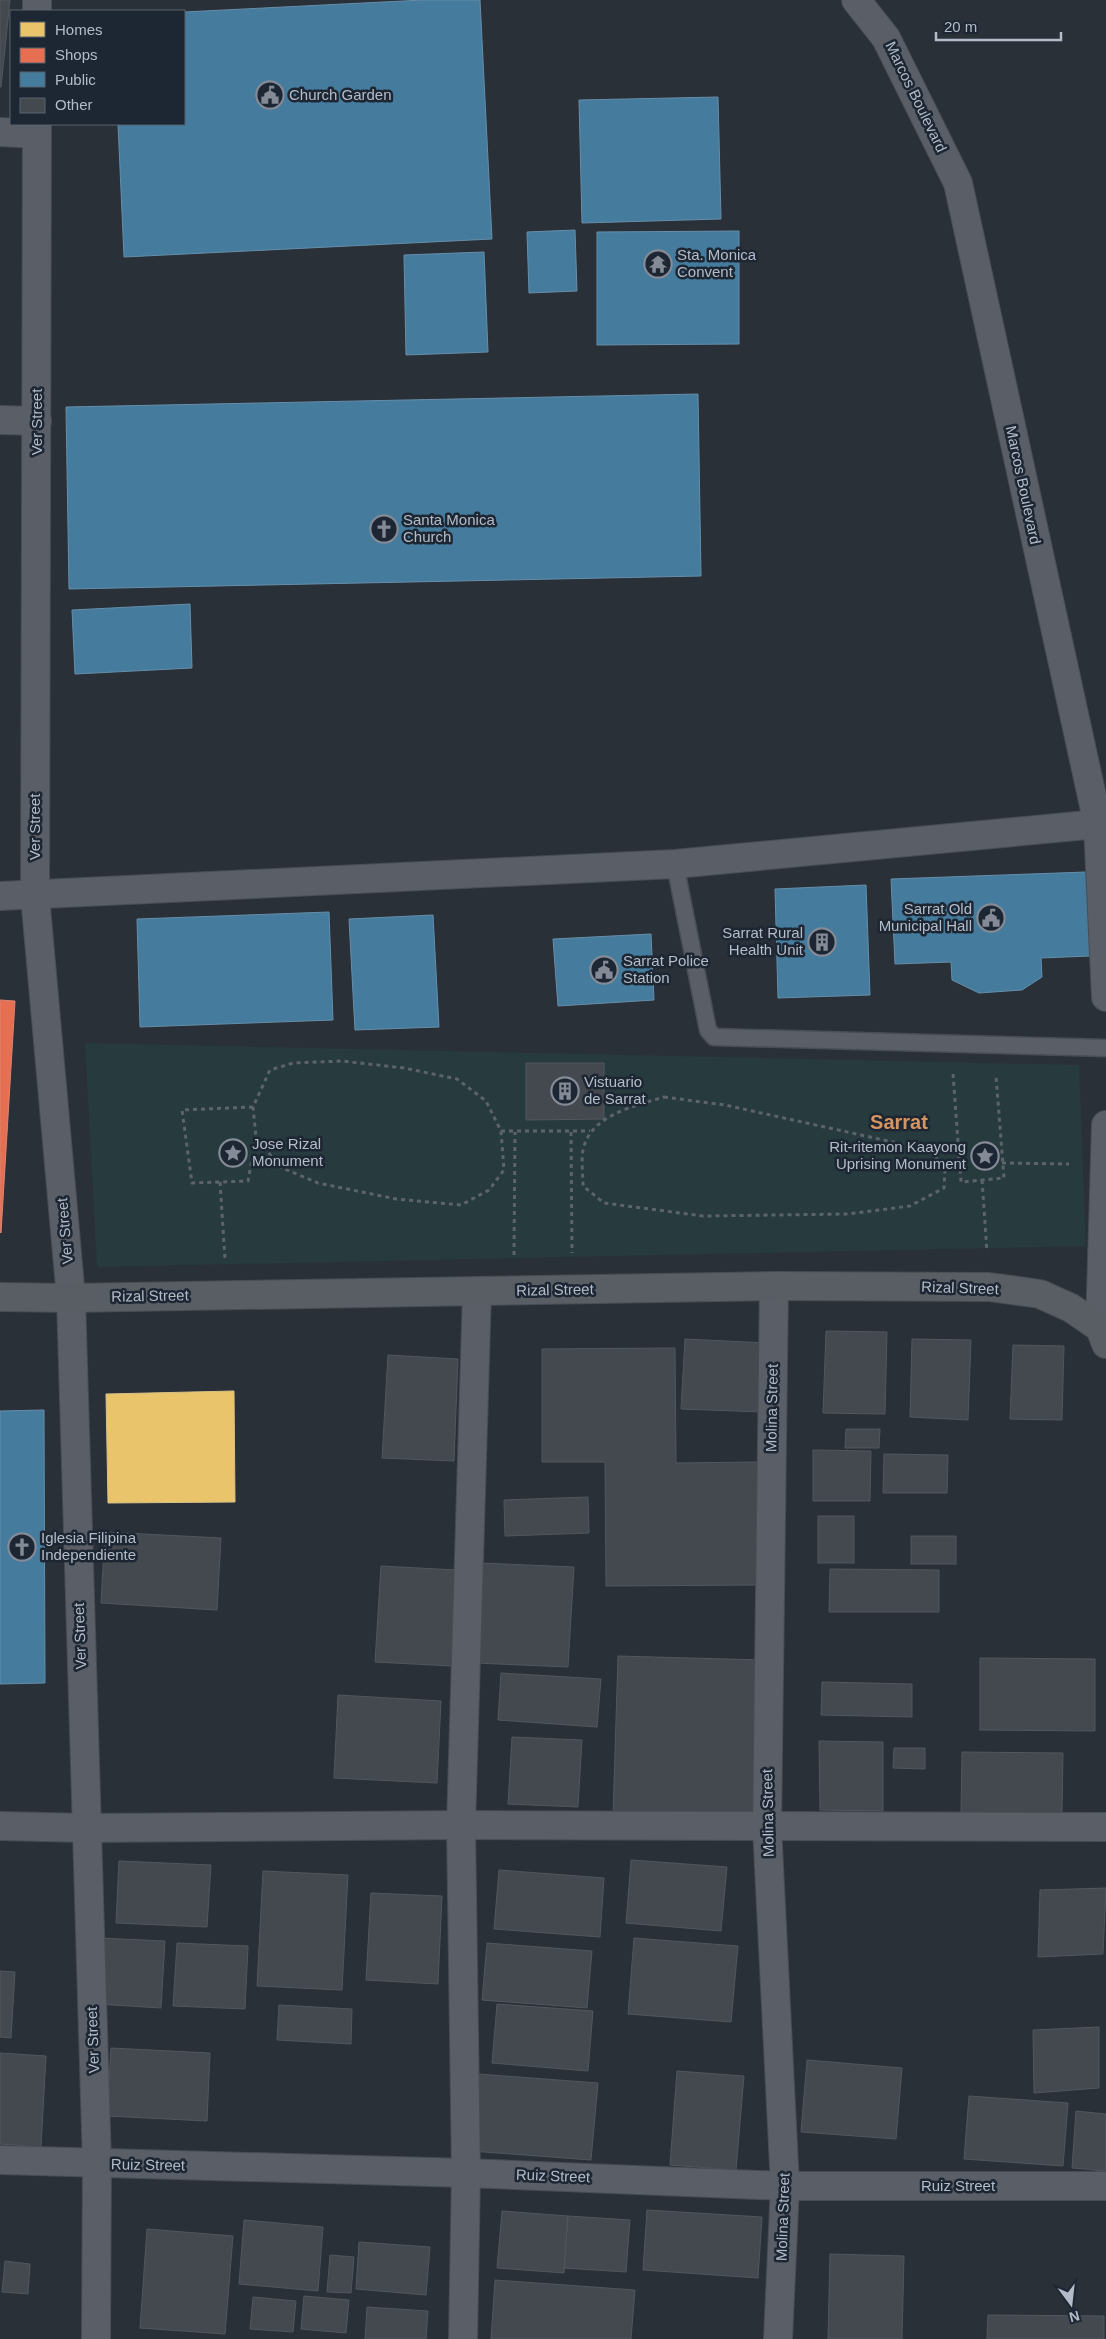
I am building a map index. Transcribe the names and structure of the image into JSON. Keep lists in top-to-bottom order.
{
  "streets": {
    "main road": ["Rizal Street"],
    "street": [
      "Marcos Boulevard",
      "Ver Street",
      "Molina Street",
      "Ruiz Street"
    ]
  },
  "crossings": [
    ["Ver Street", "Rizal Street"],
    ["Ver Street", "Ruiz Street"],
    ["Rizal Street", "Molina Street"],
    ["Molina Street", "Ruiz Street"]
  ],
  "districts": ["Sarrat"],
  "places": {
    "public building": ["Church Garden", "Sarrat Old Municipal Hall", "Sarrat Police Station"],
    "temple": ["Sta. Monica Convent"],
    "church": ["Santa Monica Church", "Iglesia Filipina Independiente"],
    "building": ["Sarrat Rural Health Unit", "Vistuario de Sarrat"],
    "place": ["Jose Rizal Monument", "Rit-ritemon Kaayong Uprising Monument"]
  },
  "legend": [
    "Homes",
    "Shops",
    "Public",
    "Other"
  ],
  "scale_bar": "20 m",
  "north": "bottom"
}
